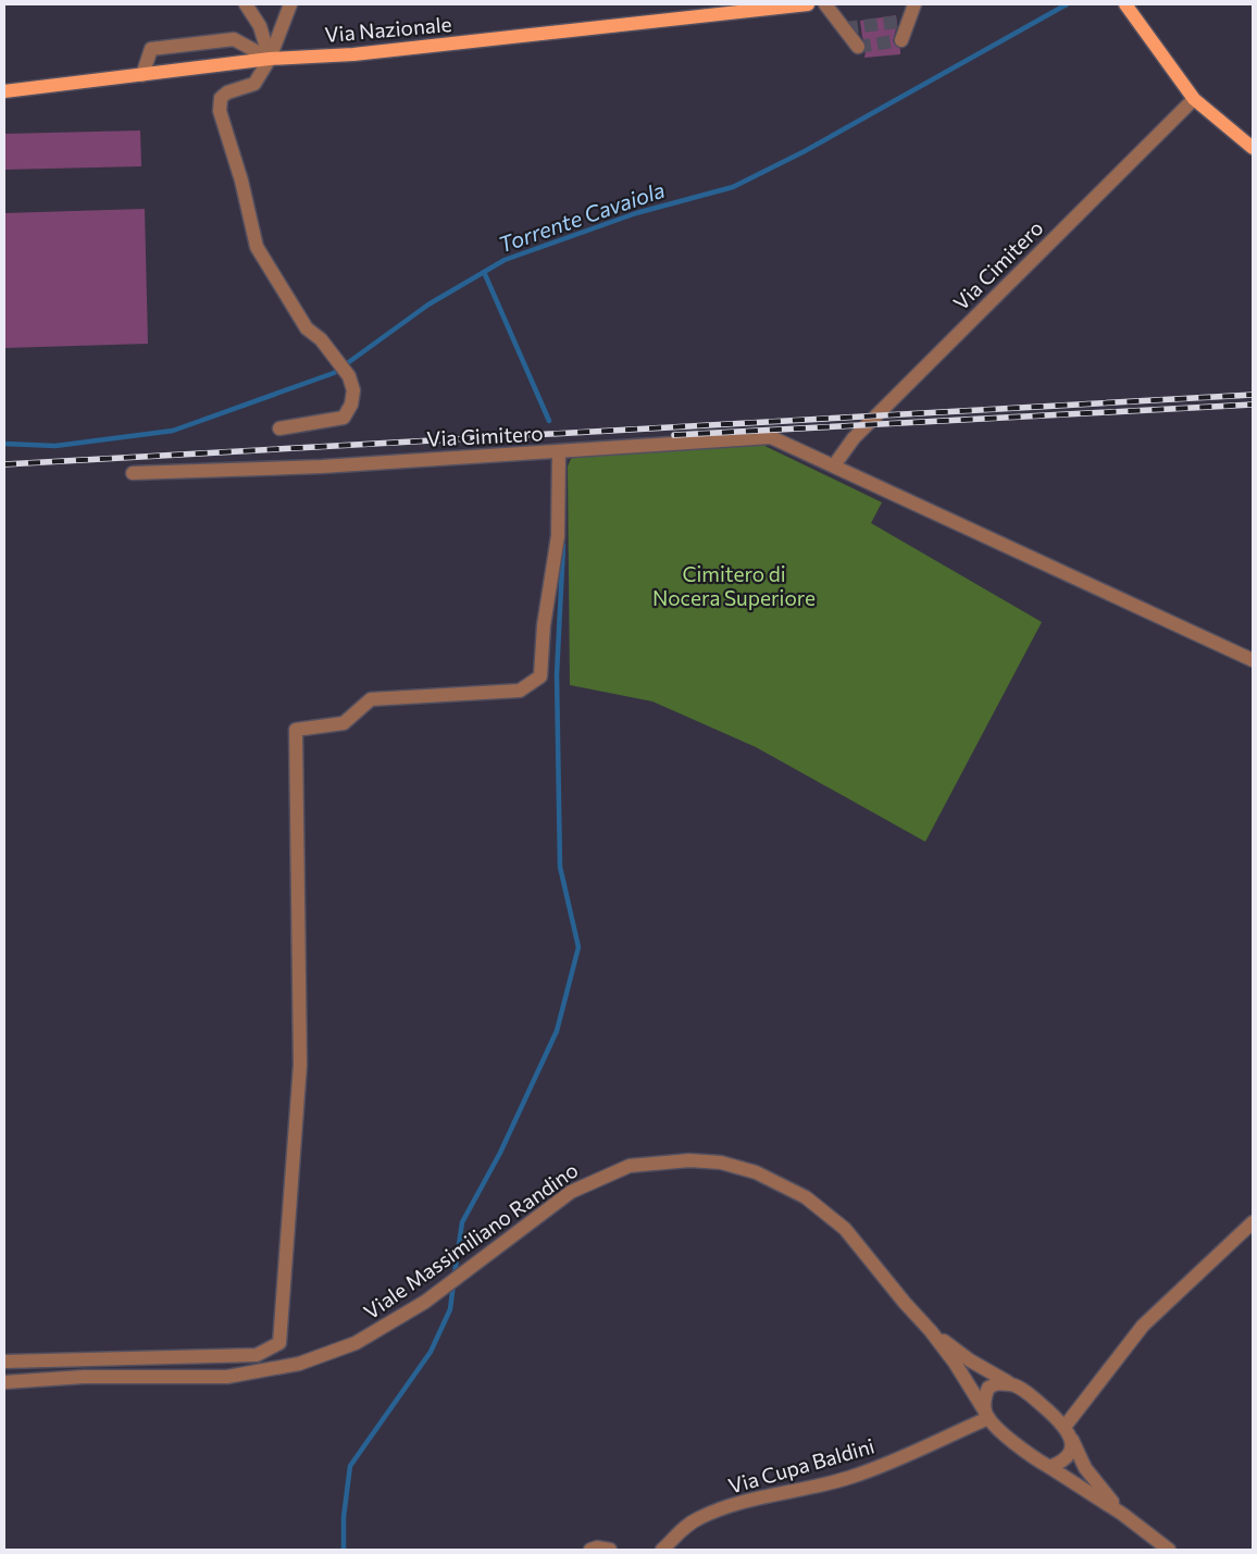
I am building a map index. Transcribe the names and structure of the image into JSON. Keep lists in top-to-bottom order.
{
  "streets": {
    "main road": ["Via Nazionale"],
    "street": ["Via Cimitero", "Viale Massimiliano Randino", "Via Cupa Baldini"]
  },
  "water": ["Torrente Cavaiola"],
  "parks": ["Cimitero di Nocera Superiore"]
}
